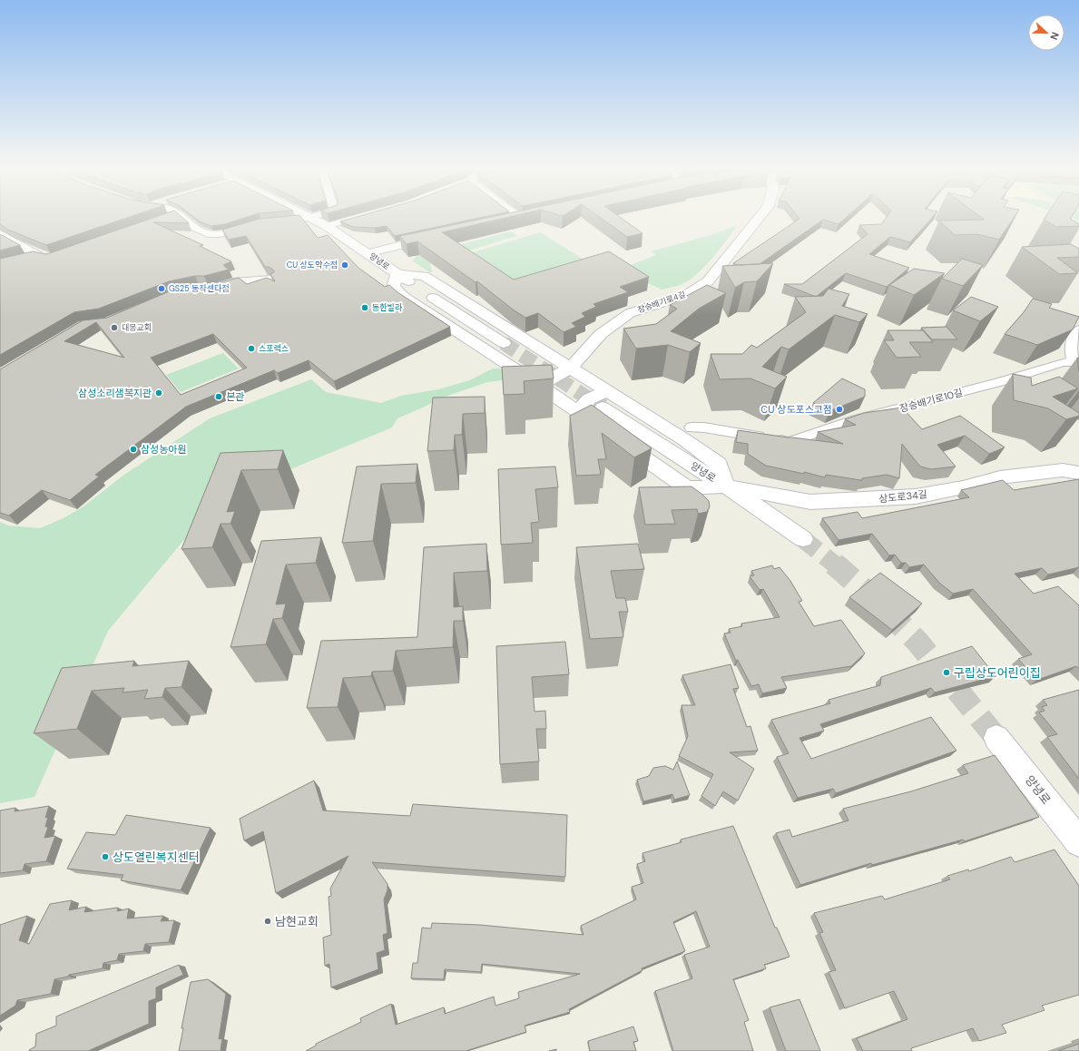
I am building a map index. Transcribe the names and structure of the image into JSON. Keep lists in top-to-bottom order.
{
  "streets": {
    "main road": ["양녕로", "장승배기로4길", "상도로34길"],
    "street": ["장승배기로10길"]
  },
  "crossings": [
    ["양녕로", "장승배기로4길"],
    ["양녕로", "상도로34길"]
  ],
  "places": [
    "CU 상도약수점",
    "GS25 동작센타점",
    "동한빌라",
    "대봉교회",
    "스포렉스",
    "삼성소리샘복지관",
    "본관",
    "CU 상도포스코점",
    "삼성농아원",
    "구립상도어린이집",
    "상도열린복지센터",
    "남현교회"
  ],
  "north": "right"
}
